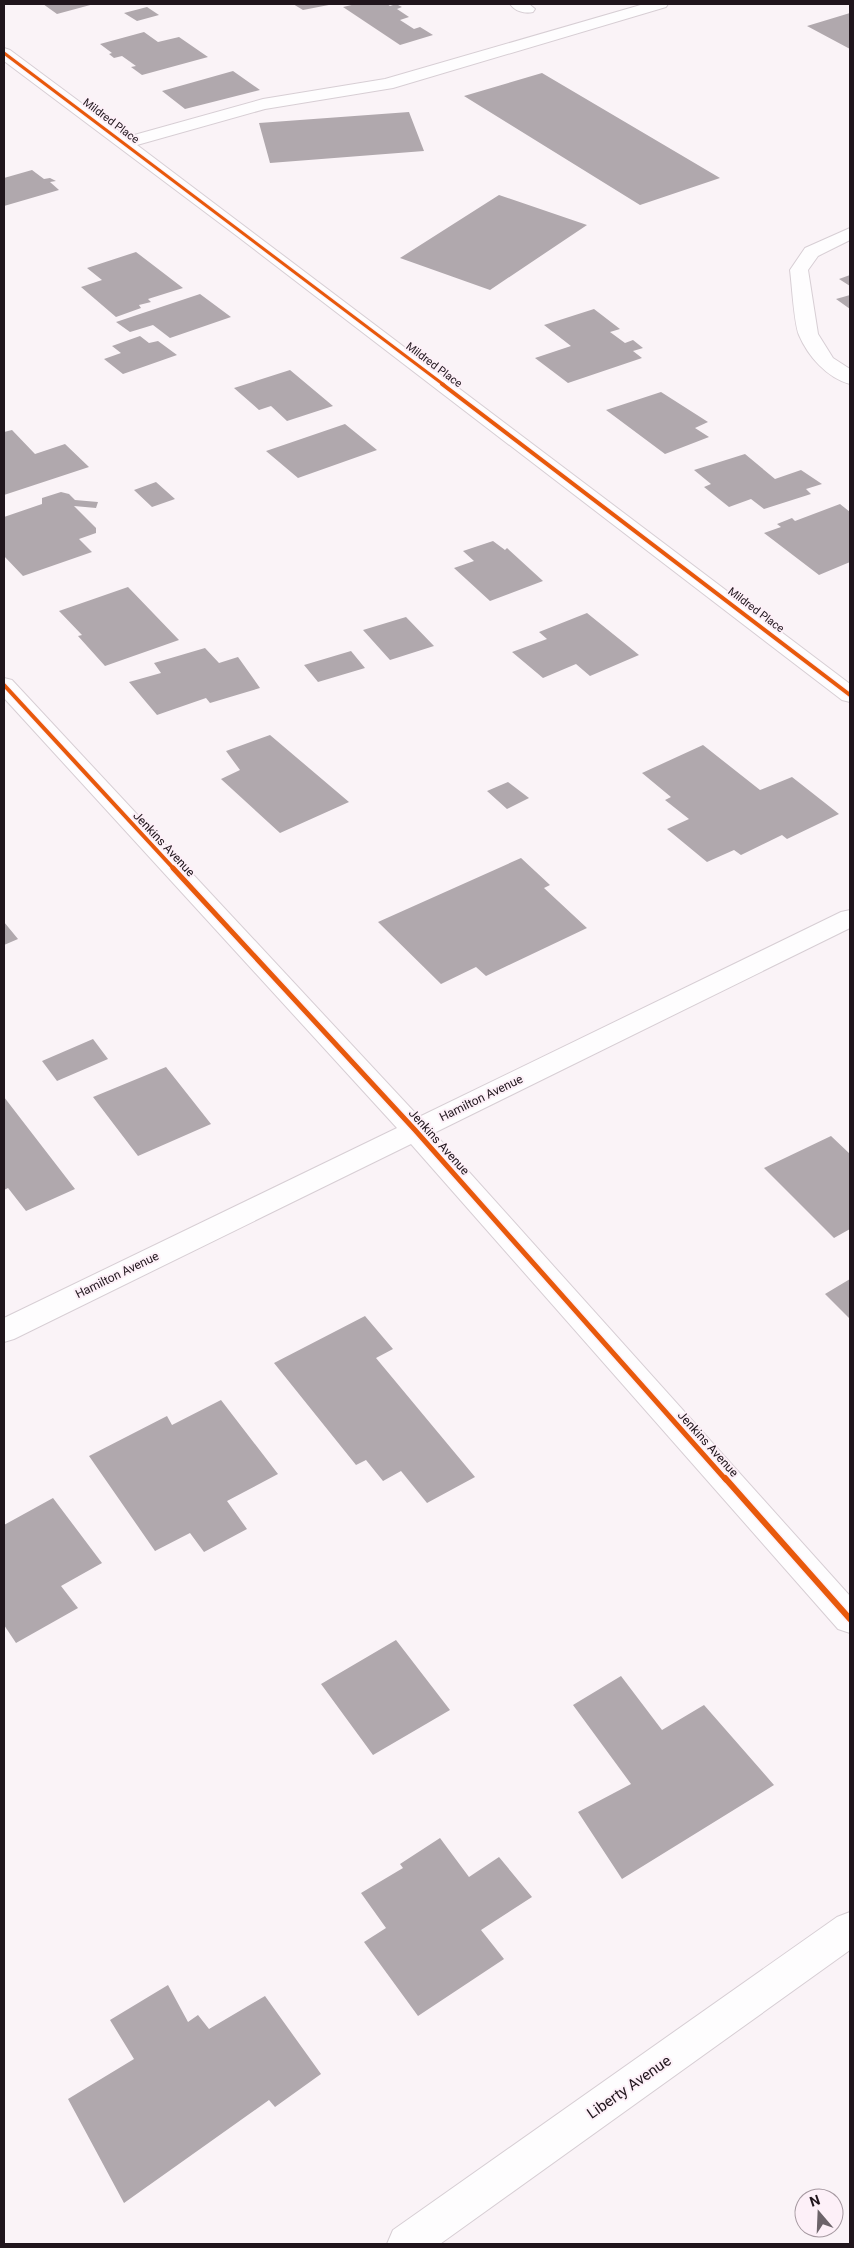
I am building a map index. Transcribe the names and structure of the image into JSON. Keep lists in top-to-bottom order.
{
  "streets": {
    "street": [
      "Mildred Place",
      "Jenkins Avenue",
      "Hamilton Avenue",
      "Liberty Avenue"
    ]
  },
  "crossings": [
    ["Jenkins Avenue", "Hamilton Avenue"]
  ],
  "north": "top"
}
